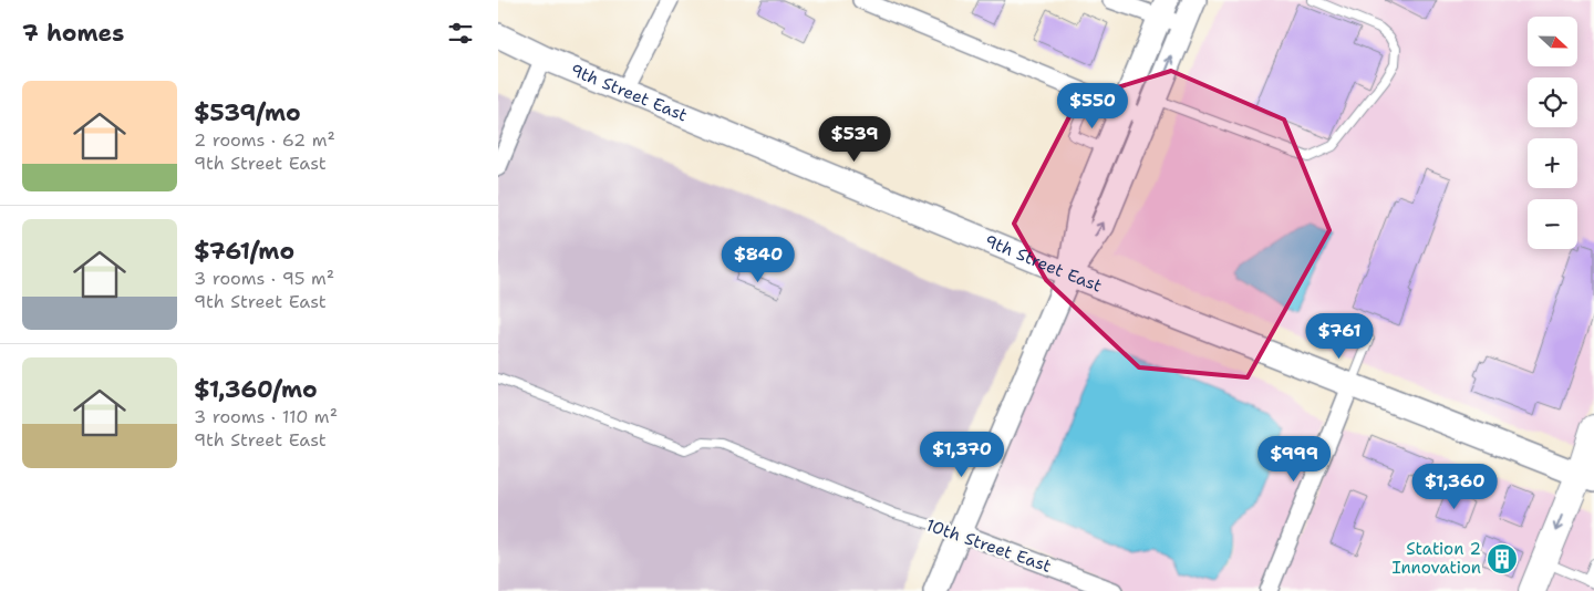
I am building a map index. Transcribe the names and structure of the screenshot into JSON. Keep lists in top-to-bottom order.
{
  "streets": {
    "street": ["9th Street East", "10th Street East"]
  },
  "places": {
    "building": ["Station 2 Innovation"]
  },
  "north": "right",
  "page": {
    "heading": "7 homes",
    "map_buttons": ["+", "−"],
    "list": [
      {
        "name": "$539/mo",
        "note": "2 rooms · 62 m² · 9th Street East"
      },
      {
        "name": "$761/mo",
        "note": "3 rooms · 95 m² · 9th Street East"
      },
      {
        "name": "$1,360/mo",
        "note": "3 rooms · 110 m² · 9th Street East"
      }
    ],
    "price": [
      "$550",
      "$539",
      "$840",
      "$761",
      "$1,370",
      "$999",
      "$1,360"
    ]
  }
}
